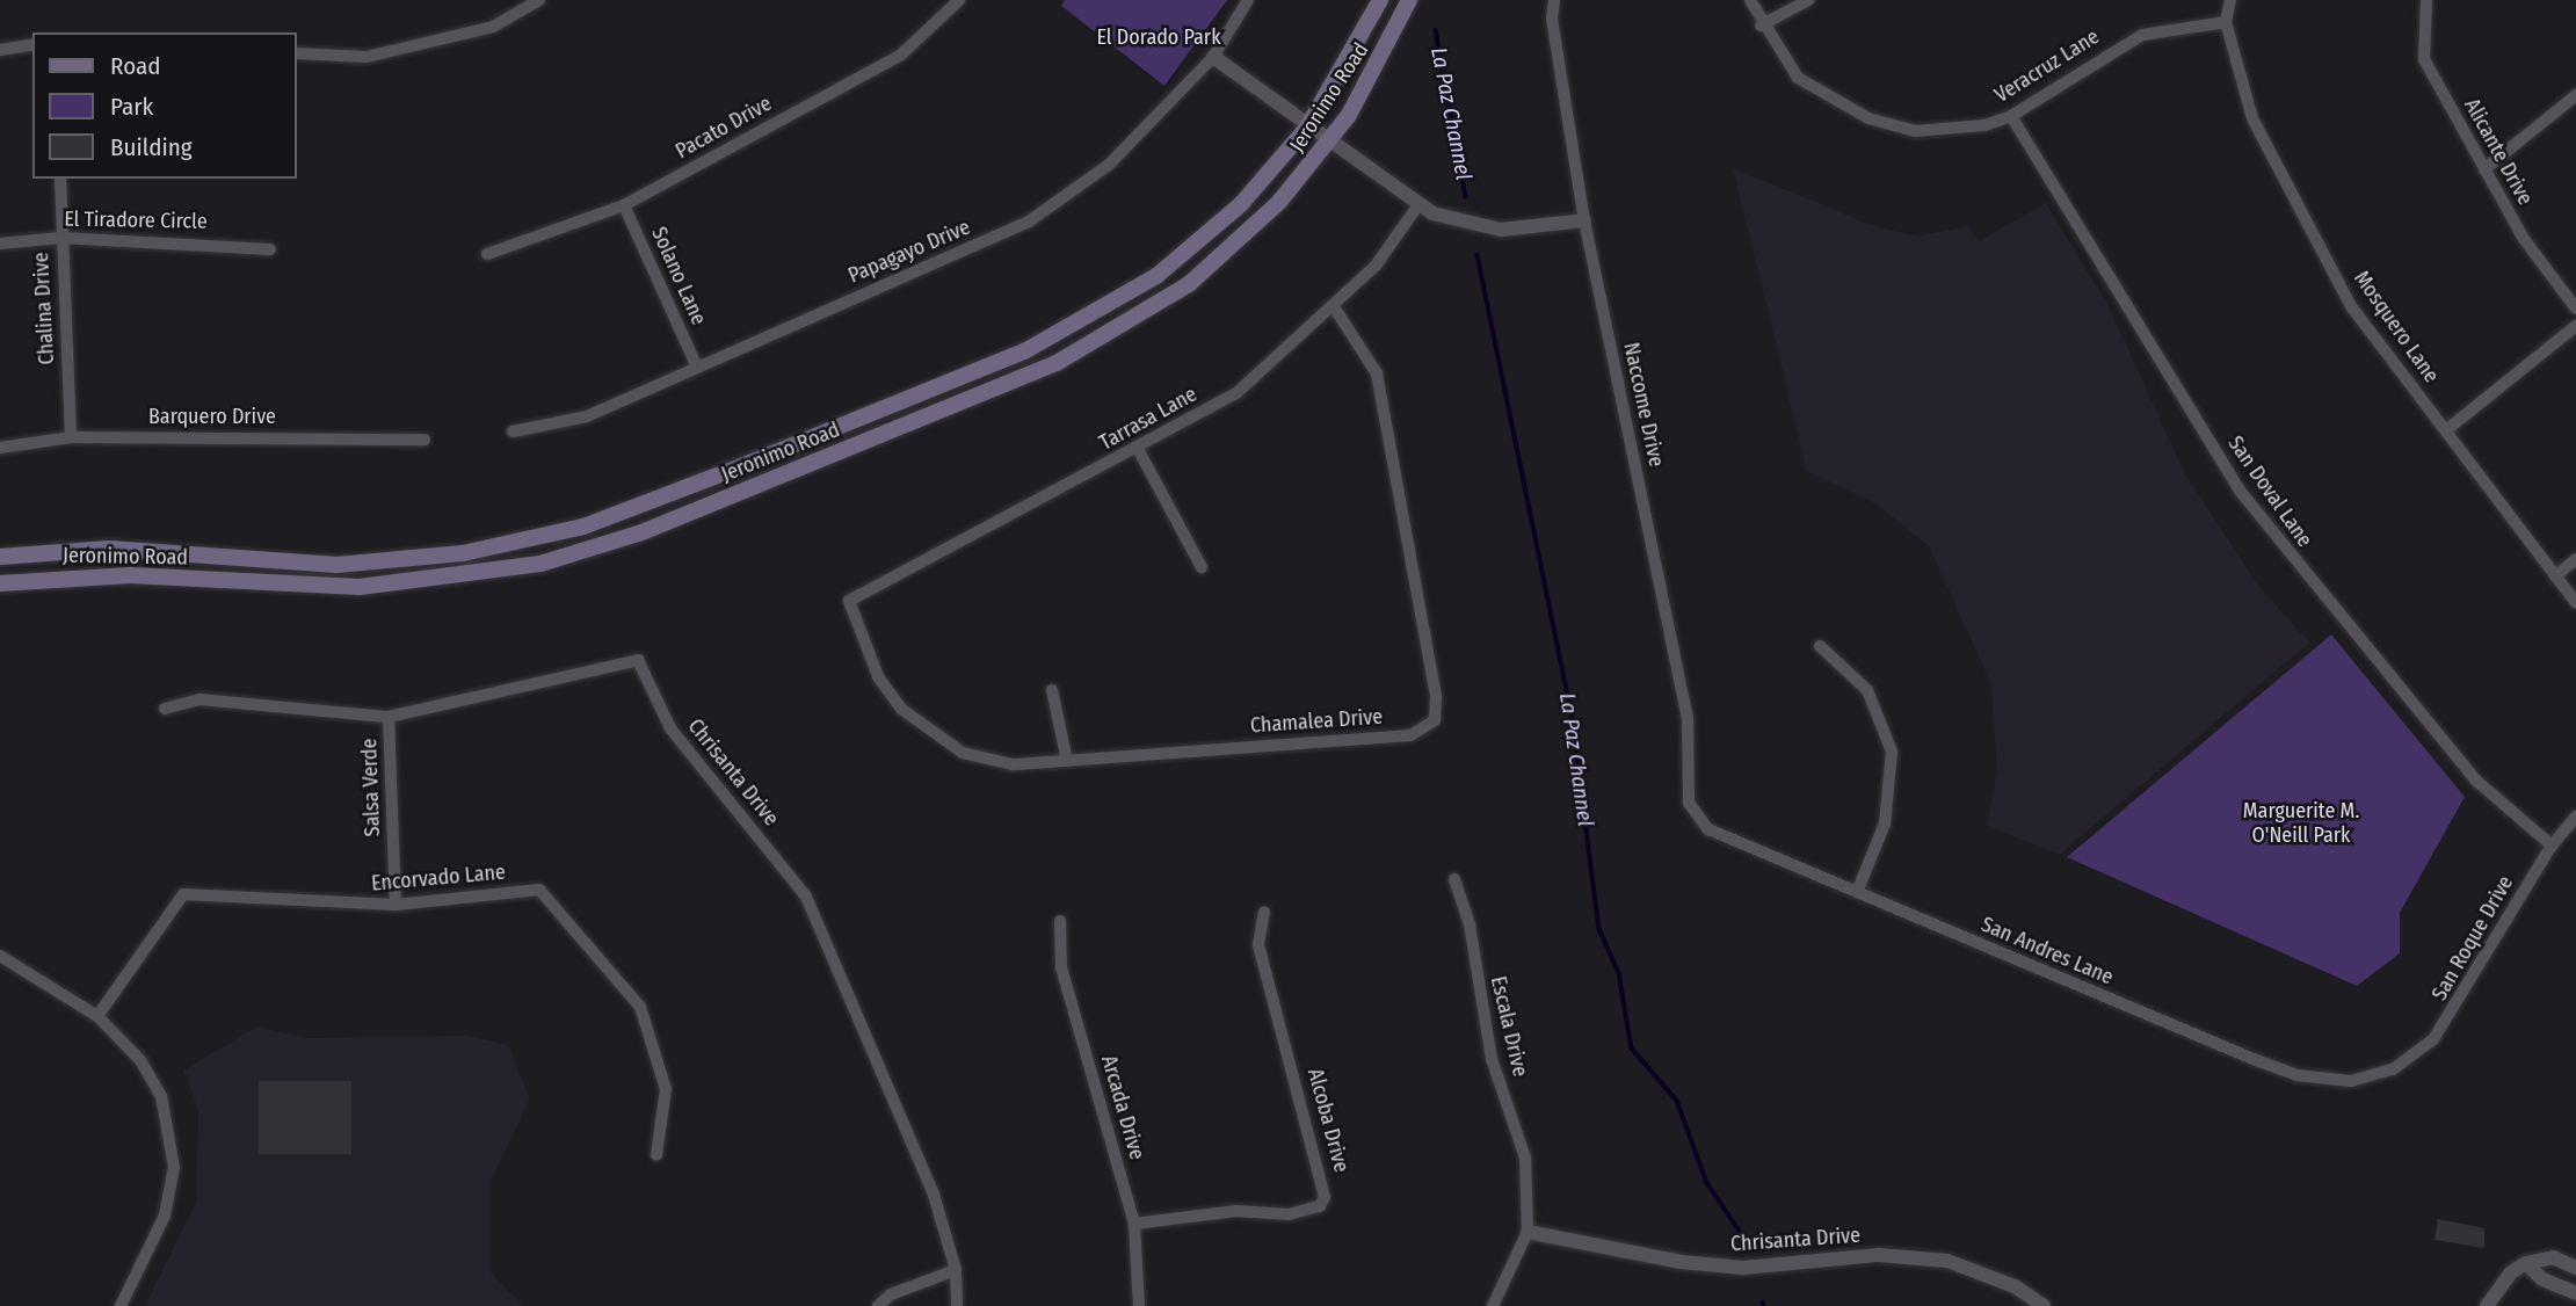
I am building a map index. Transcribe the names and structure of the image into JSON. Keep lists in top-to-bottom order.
{
  "streets": {
    "main road": ["Jeronimo Road"],
    "street": [
      "Veracruz Lane",
      "Pacato Drive",
      "Alicante Drive",
      "El Tiradore Circle",
      "Papagayo Drive",
      "Solano Lane",
      "Chalina Drive",
      "Mosquero Lane",
      "Naccome Drive",
      "Barquero Drive",
      "Tarrasa Lane",
      "San Doval Lane",
      "Chamalea Drive",
      "Chrisanta Drive",
      "Salsa Verde",
      "Encorvado Lane",
      "San Roque Drive",
      "San Andres Lane",
      "Escala Drive",
      "Arcada Drive",
      "Alcoba Drive"
    ]
  },
  "crossings": [
    ["Veracruz Lane", "Mosquero Lane"],
    ["Veracruz Lane", "San Doval Lane"],
    ["Pacato Drive", "Solano Lane"],
    ["El Tiradore Circle", "Chalina Drive"],
    ["Papagayo Drive", "Solano Lane"],
    ["Chalina Drive", "Barquero Drive"],
    ["Naccome Drive", "San Andres Lane"],
    ["Tarrasa Lane", "Chamalea Drive"],
    ["San Doval Lane", "San Roque Drive"],
    ["Chrisanta Drive", "Salsa Verde"],
    ["Chrisanta Drive", "Escala Drive"],
    ["Salsa Verde", "Encorvado Lane"],
    ["San Roque Drive", "San Andres Lane"],
    ["Arcada Drive", "Alcoba Drive"]
  ],
  "water": ["La Paz Channel"],
  "parks": ["El Dorado Park", "Marguerite M. O'Neill Park"],
  "legend": ["Road", "Park", "Building"]
}
